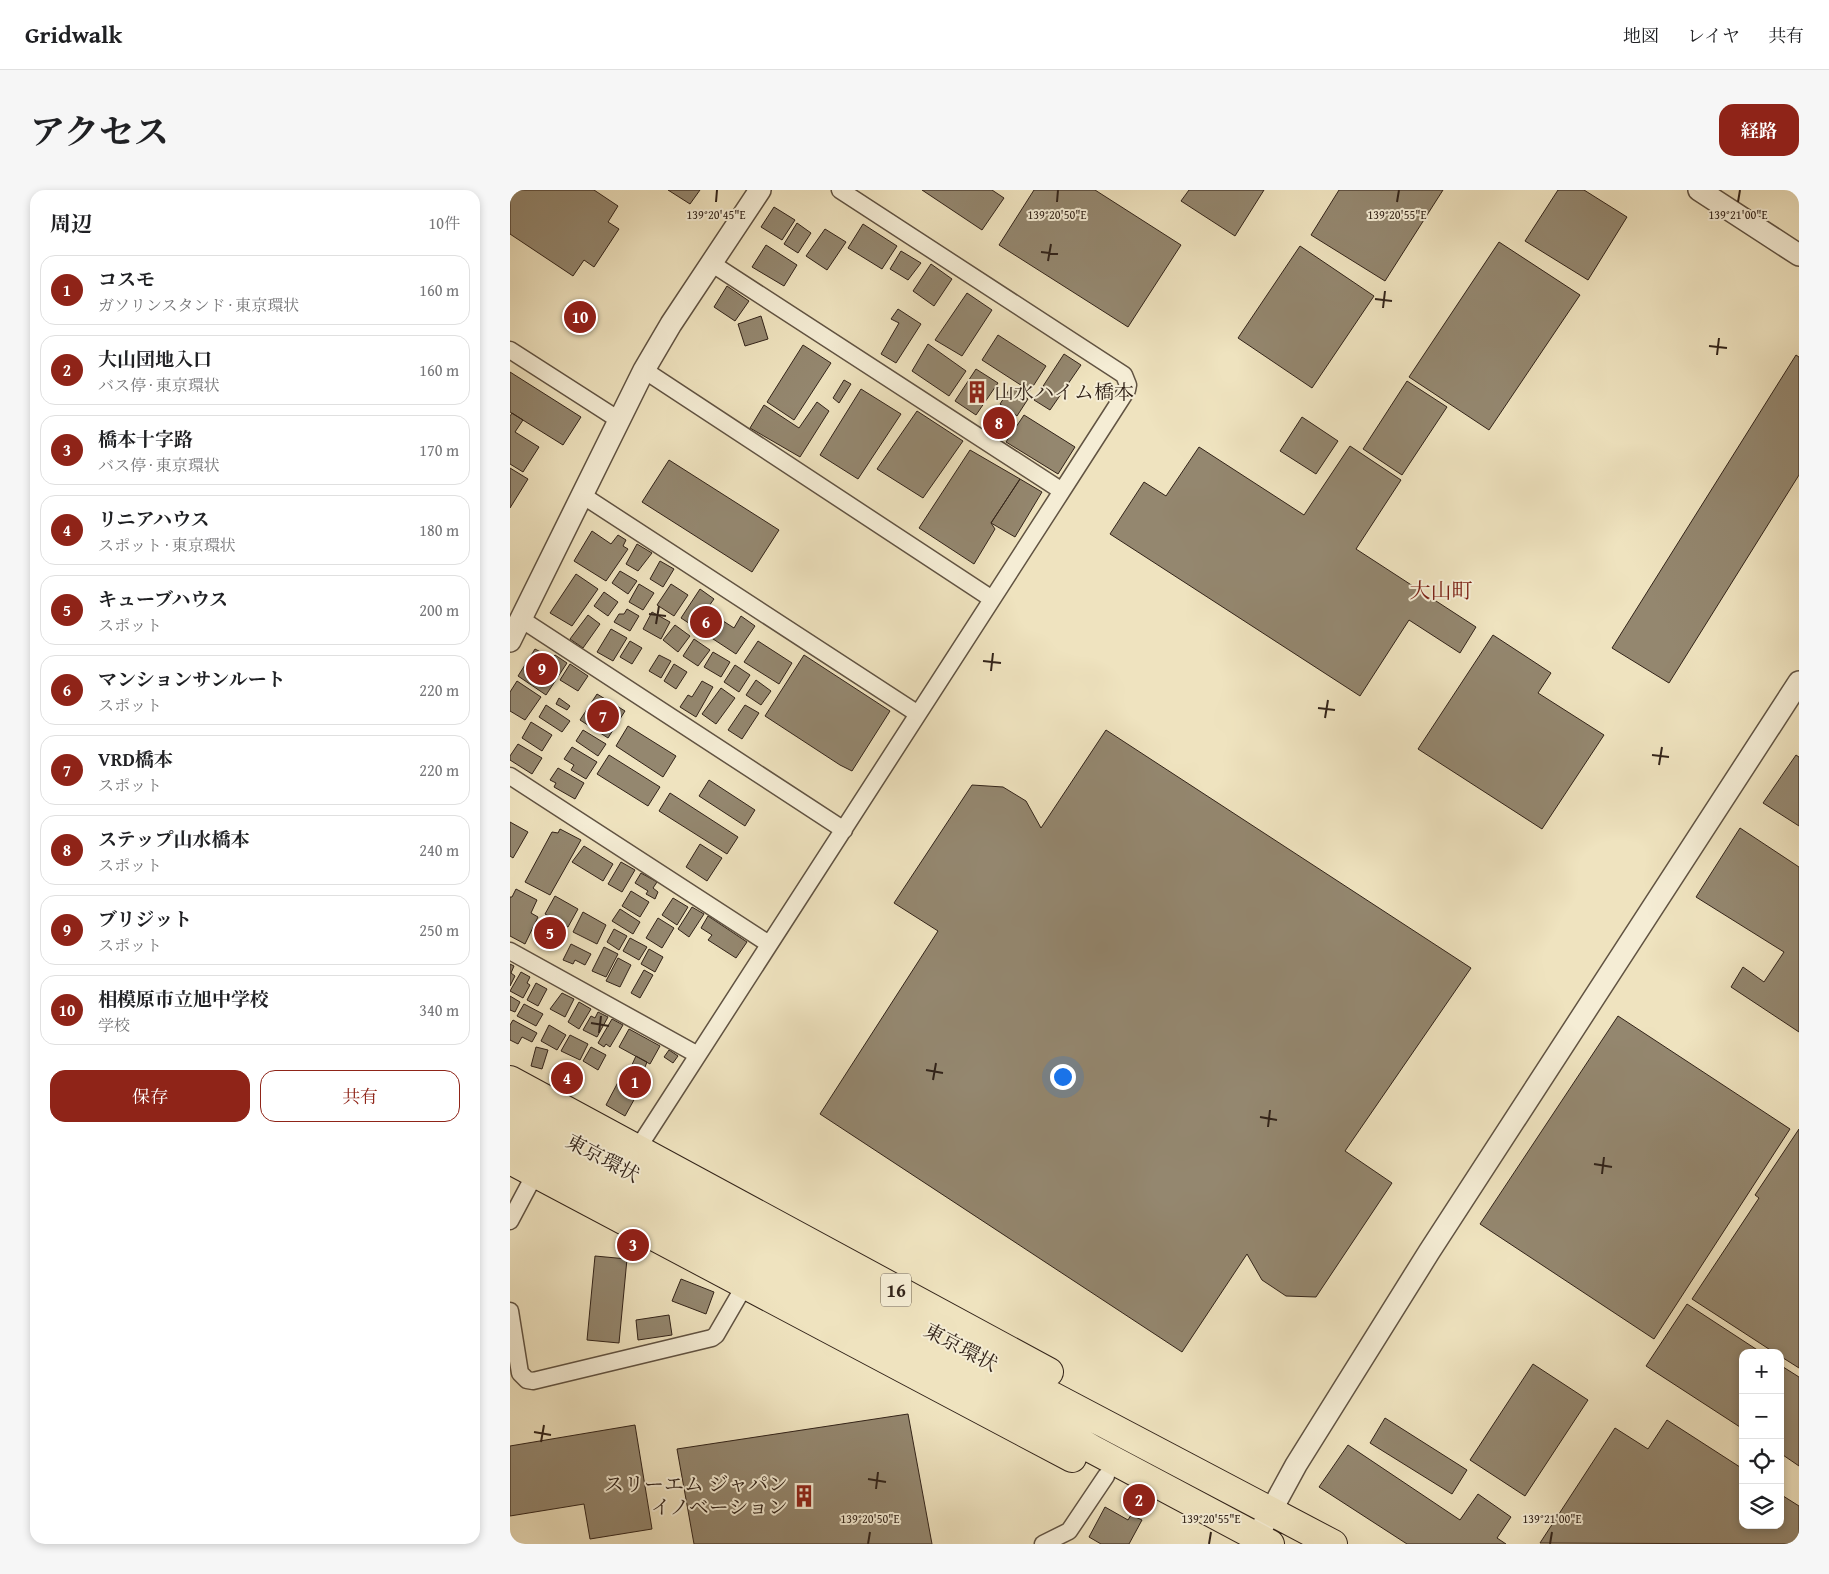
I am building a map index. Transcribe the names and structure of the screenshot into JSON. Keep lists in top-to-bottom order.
{
  "streets": {
    "highway": ["東京環状", "16"]
  },
  "crossings": [
    ["東京環状", "16"]
  ],
  "districts": ["大山町"],
  "places": {
    "building": ["山水ハイム橋本", "スリーエム ジャパン イノベーション"]
  },
  "page": {
    "header": "Gridwalk",
    "nav": ["地図", "レイヤ", "共有"],
    "title": "アクセス",
    "buttons": [
      "経路",
      ["保存", "共有"]
    ],
    "heading": ["周辺", "10件"],
    "list": [
      {
        "mark": "1",
        "name": "コスモ",
        "note": "ガソリンスタンド · 東京環状",
        "value": "160 m"
      },
      {
        "mark": "2",
        "name": "大山団地入口",
        "note": "バス停 · 東京環状",
        "value": "160 m"
      },
      {
        "mark": "3",
        "name": "橋本十字路",
        "note": "バス停 · 東京環状",
        "value": "170 m"
      },
      {
        "mark": "4",
        "name": "リニアハウス",
        "note": "スポット · 東京環状",
        "value": "180 m"
      },
      {
        "mark": "5",
        "name": "キューブハウス",
        "note": "スポット",
        "value": "200 m"
      },
      {
        "mark": "6",
        "name": "マンションサンルート",
        "note": "スポット",
        "value": "220 m"
      },
      {
        "mark": "7",
        "name": "VRD橋本",
        "note": "スポット",
        "value": "220 m"
      },
      {
        "mark": "8",
        "name": "ステップ山水橋本",
        "note": "スポット",
        "value": "240 m"
      },
      {
        "mark": "9",
        "name": "ブリジット",
        "note": "スポット",
        "value": "250 m"
      },
      {
        "mark": "10",
        "name": "相模原市立旭中学校",
        "note": "学校",
        "value": "340 m"
      }
    ],
    "pins": [
      "10",
      "8",
      "6",
      "9",
      "7",
      "5",
      "4",
      "1",
      "3",
      "2"
    ],
    "map_buttons": ["+", "−"]
  },
  "coordinates": [
    "139°20'45\"E",
    "139°20'50\"E",
    "139°20'55\"E",
    "139°21'00\"E"
  ]
}
